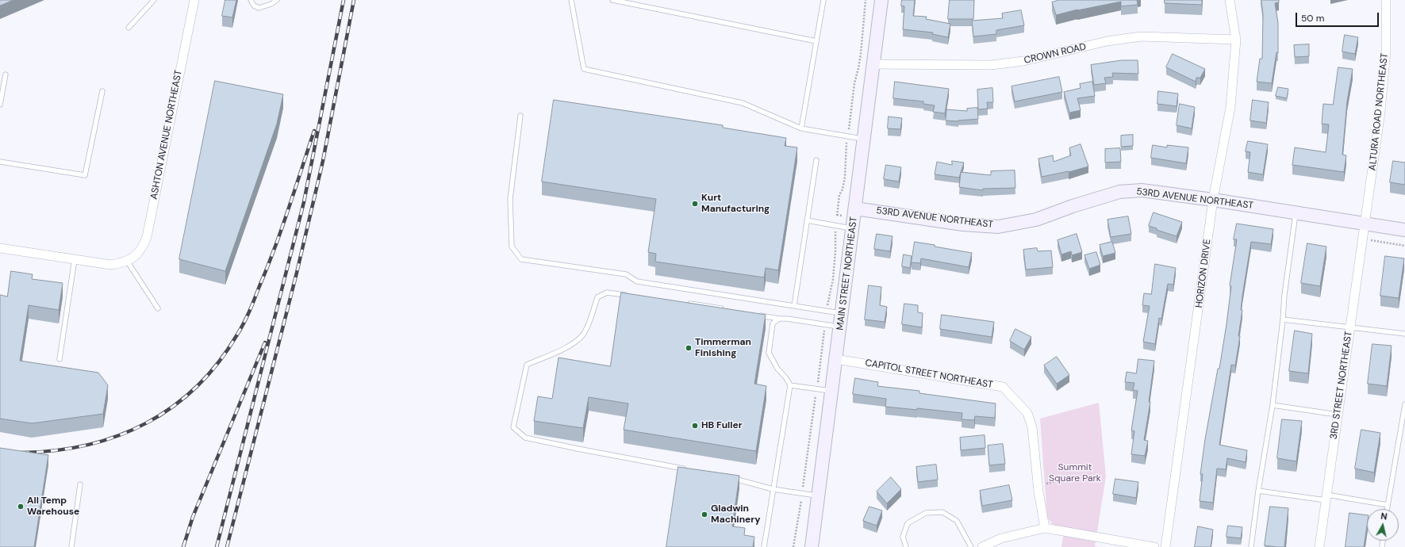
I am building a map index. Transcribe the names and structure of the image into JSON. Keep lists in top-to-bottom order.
{
  "streets": {
    "street": [
      "CROWN ROAD",
      "ALTURA ROAD NORTHEAST",
      "ASHTON AVENUE NORTHEAST",
      "53RD AVENUE NORTHEAST",
      "MAIN STREET NORTHEAST",
      "HORIZON DRIVE",
      "CAPITOL STREET NORTHEAST",
      "3RD STREET NORTHEAST"
    ]
  },
  "crossings": [
    ["CROWN ROAD", "MAIN STREET NORTHEAST"],
    ["CROWN ROAD", "HORIZON DRIVE"],
    ["ALTURA ROAD NORTHEAST", "53RD AVENUE NORTHEAST"],
    ["ALTURA ROAD NORTHEAST", "3RD STREET NORTHEAST"],
    ["53RD AVENUE NORTHEAST", "MAIN STREET NORTHEAST"],
    ["53RD AVENUE NORTHEAST", "HORIZON DRIVE"],
    ["53RD AVENUE NORTHEAST", "3RD STREET NORTHEAST"],
    ["MAIN STREET NORTHEAST", "CAPITOL STREET NORTHEAST"]
  ],
  "parks": ["Summit Square Park"],
  "places": [
    "Kurt Manufacturing",
    "Timmerman Finishing",
    "HB Fuller",
    "All Temp Warehouse",
    "Gladwin Machinery"
  ],
  "scale_bar": "50 m",
  "north": "top"
}
